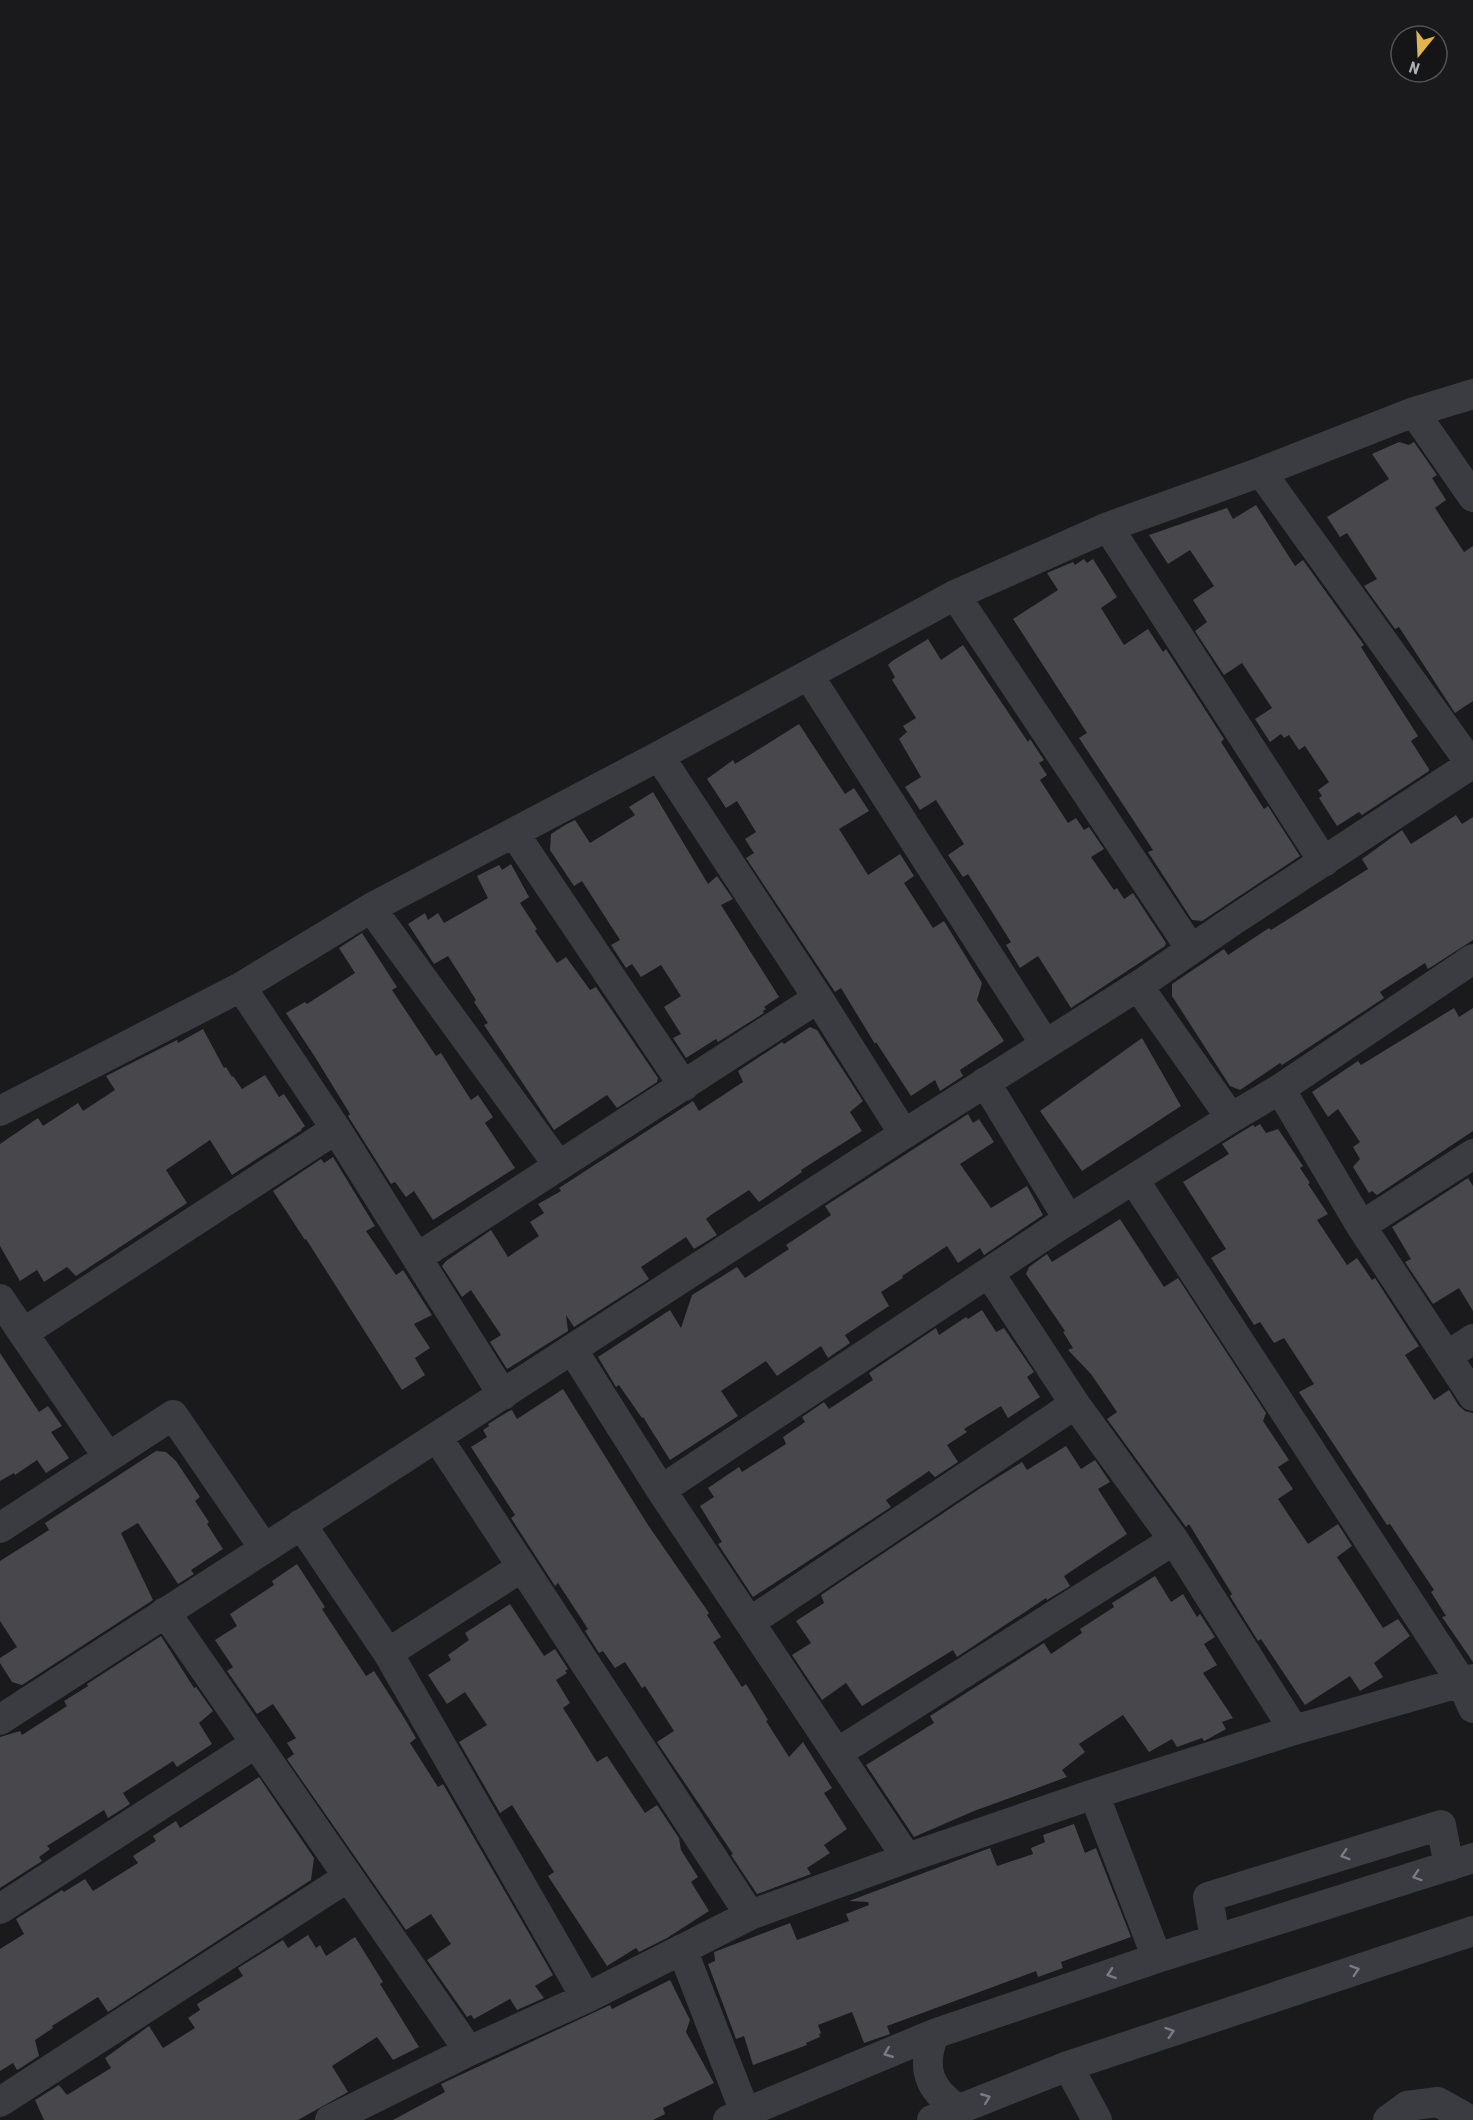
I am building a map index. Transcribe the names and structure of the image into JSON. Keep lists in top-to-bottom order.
{
  "north": "bottom"
}
